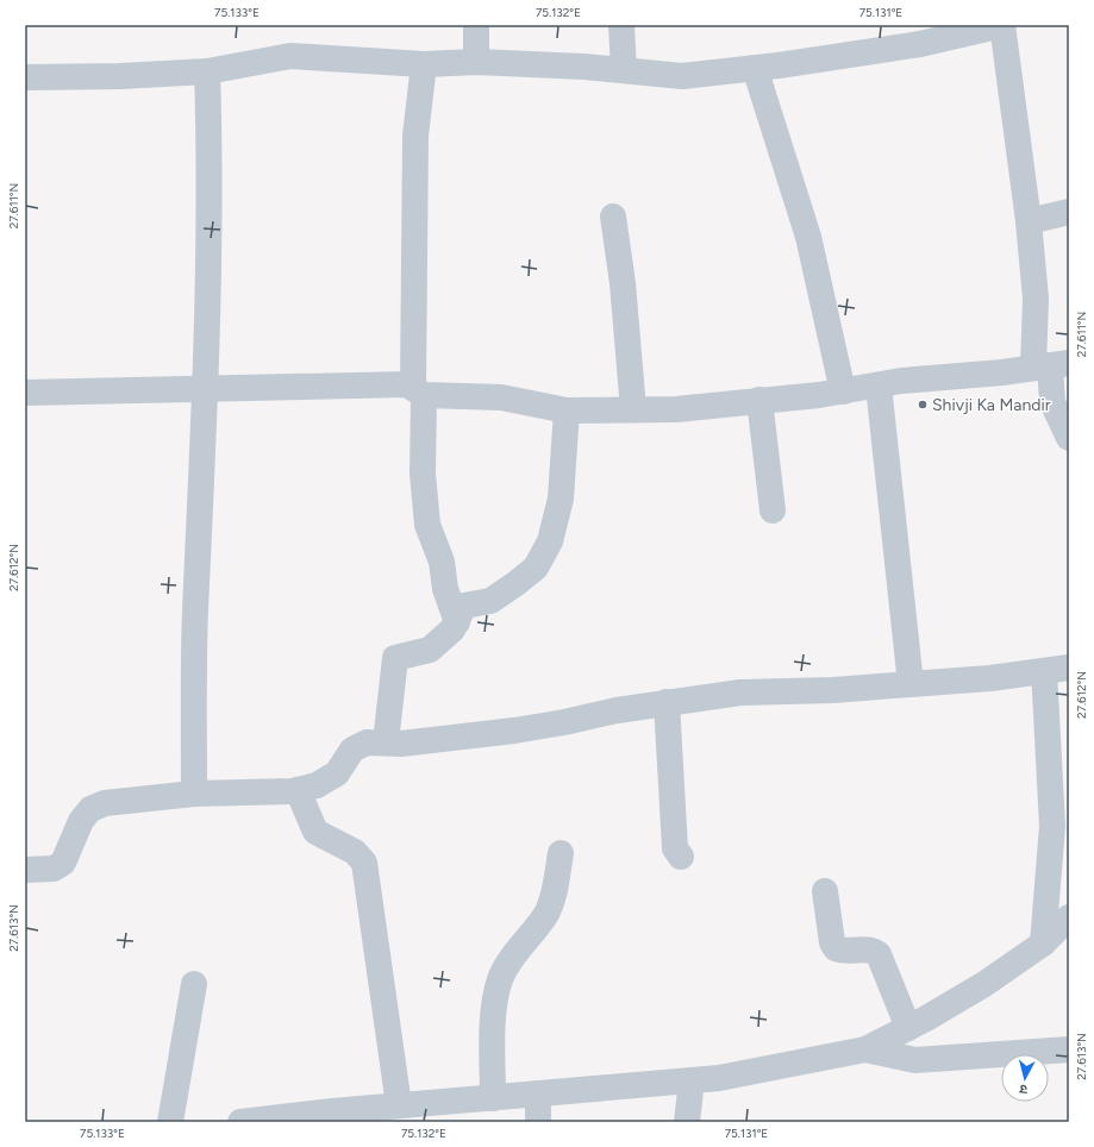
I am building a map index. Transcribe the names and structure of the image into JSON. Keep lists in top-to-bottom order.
{
  "places": ["Shivji Ka Mandir"],
  "north": "bottom",
  "coordinates": [
    "75.133°E",
    "75.132°E",
    "75.131°E",
    "27.611°N",
    "27.612°N",
    "27.613°N"
  ]
}
